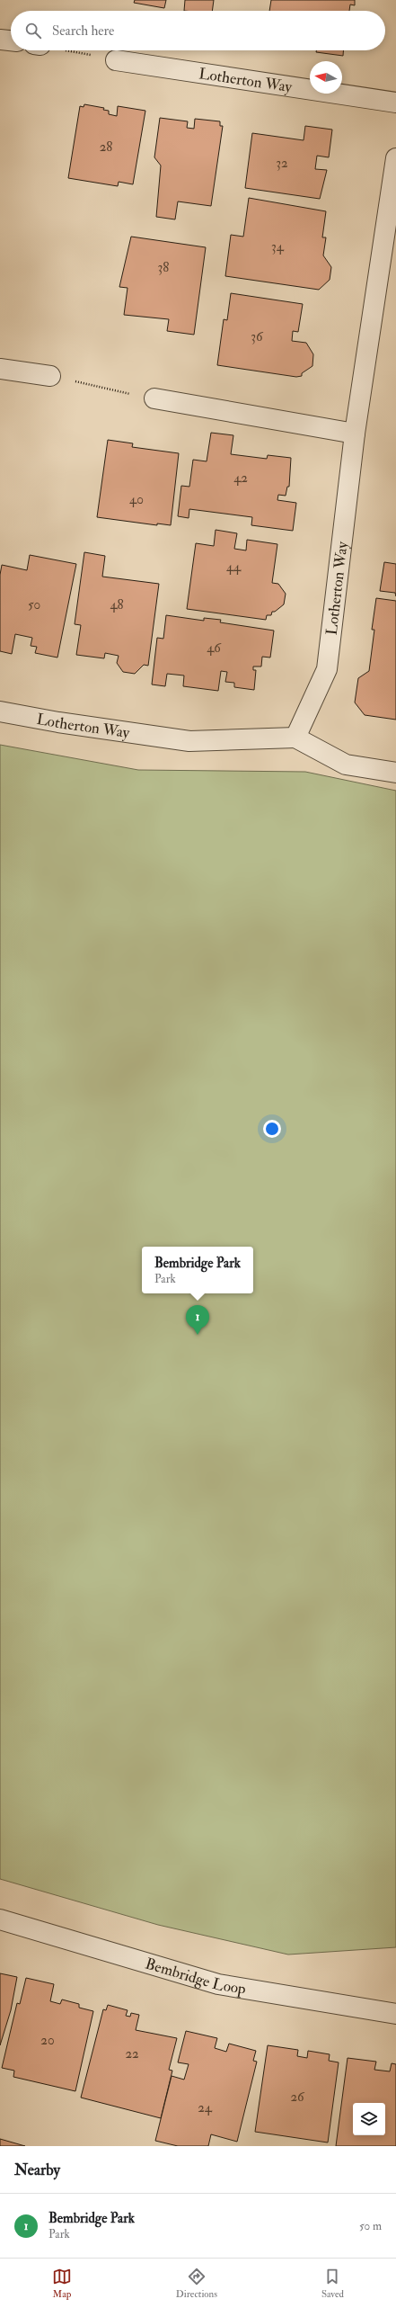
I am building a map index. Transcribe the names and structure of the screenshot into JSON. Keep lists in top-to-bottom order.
{
  "streets": {
    "street": ["Lotherton Way", "Bembridge Loop"]
  },
  "house_numbers": [
    "28",
    "32",
    "34",
    "38",
    "36",
    "42",
    "40",
    "44",
    "50",
    "48",
    "46",
    "20",
    "22",
    "26",
    "24"
  ],
  "north": "left",
  "page": {
    "search": "Search here",
    "popup": ["Bembridge Park", "Park"],
    "pins": "1",
    "heading": "Nearby",
    "list": [
      {
        "mark": "1",
        "name": "Bembridge Park",
        "note": "Park",
        "value": "50 m"
      }
    ],
    "nav": ["Map", "Directions", "Saved"]
  }
}
